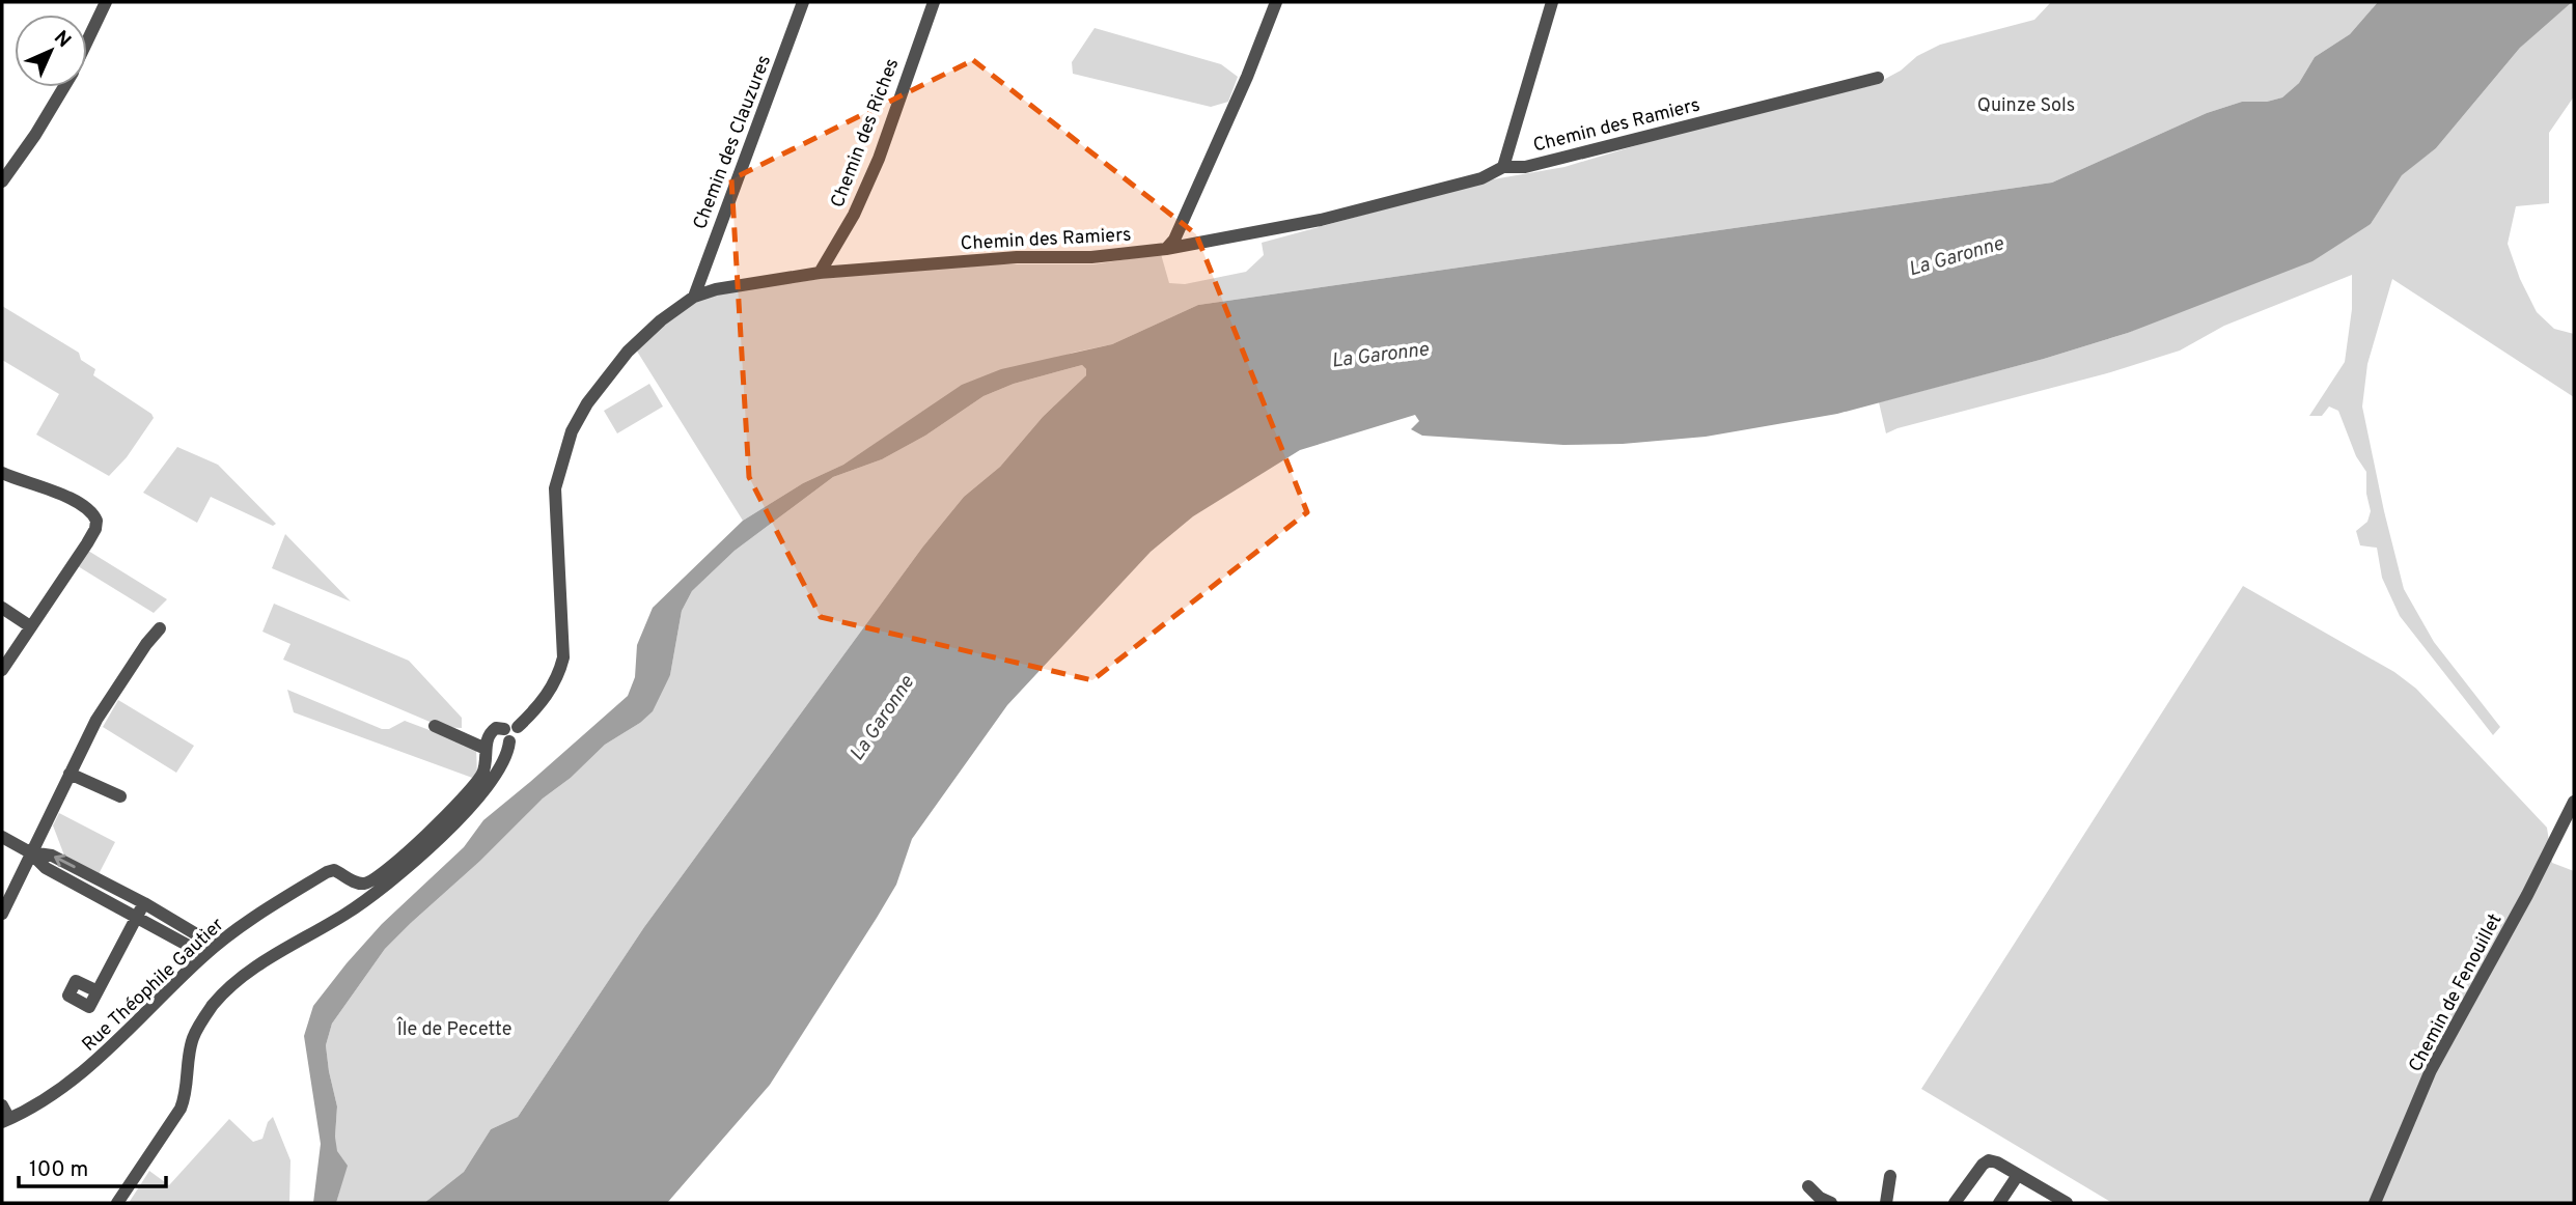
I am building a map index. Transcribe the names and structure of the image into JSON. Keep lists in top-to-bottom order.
{
  "streets": {
    "street": [
      "Chemin des Ramiers",
      "Chemin des Riches",
      "Chemin des Clauzures",
      "Rue Théophile Gautier",
      "Chemin de Fenouillet"
    ]
  },
  "crossings": [
    ["Chemin des Ramiers", "Chemin des Riches"],
    ["Chemin des Ramiers", "Chemin des Clauzures"],
    ["Chemin des Ramiers", "Rue Théophile Gautier"]
  ],
  "water": ["La Garonne"],
  "parks": ["Quinze Sols", "Île de Pecette"],
  "scale_bar": "100 m",
  "north": "top right"
}
